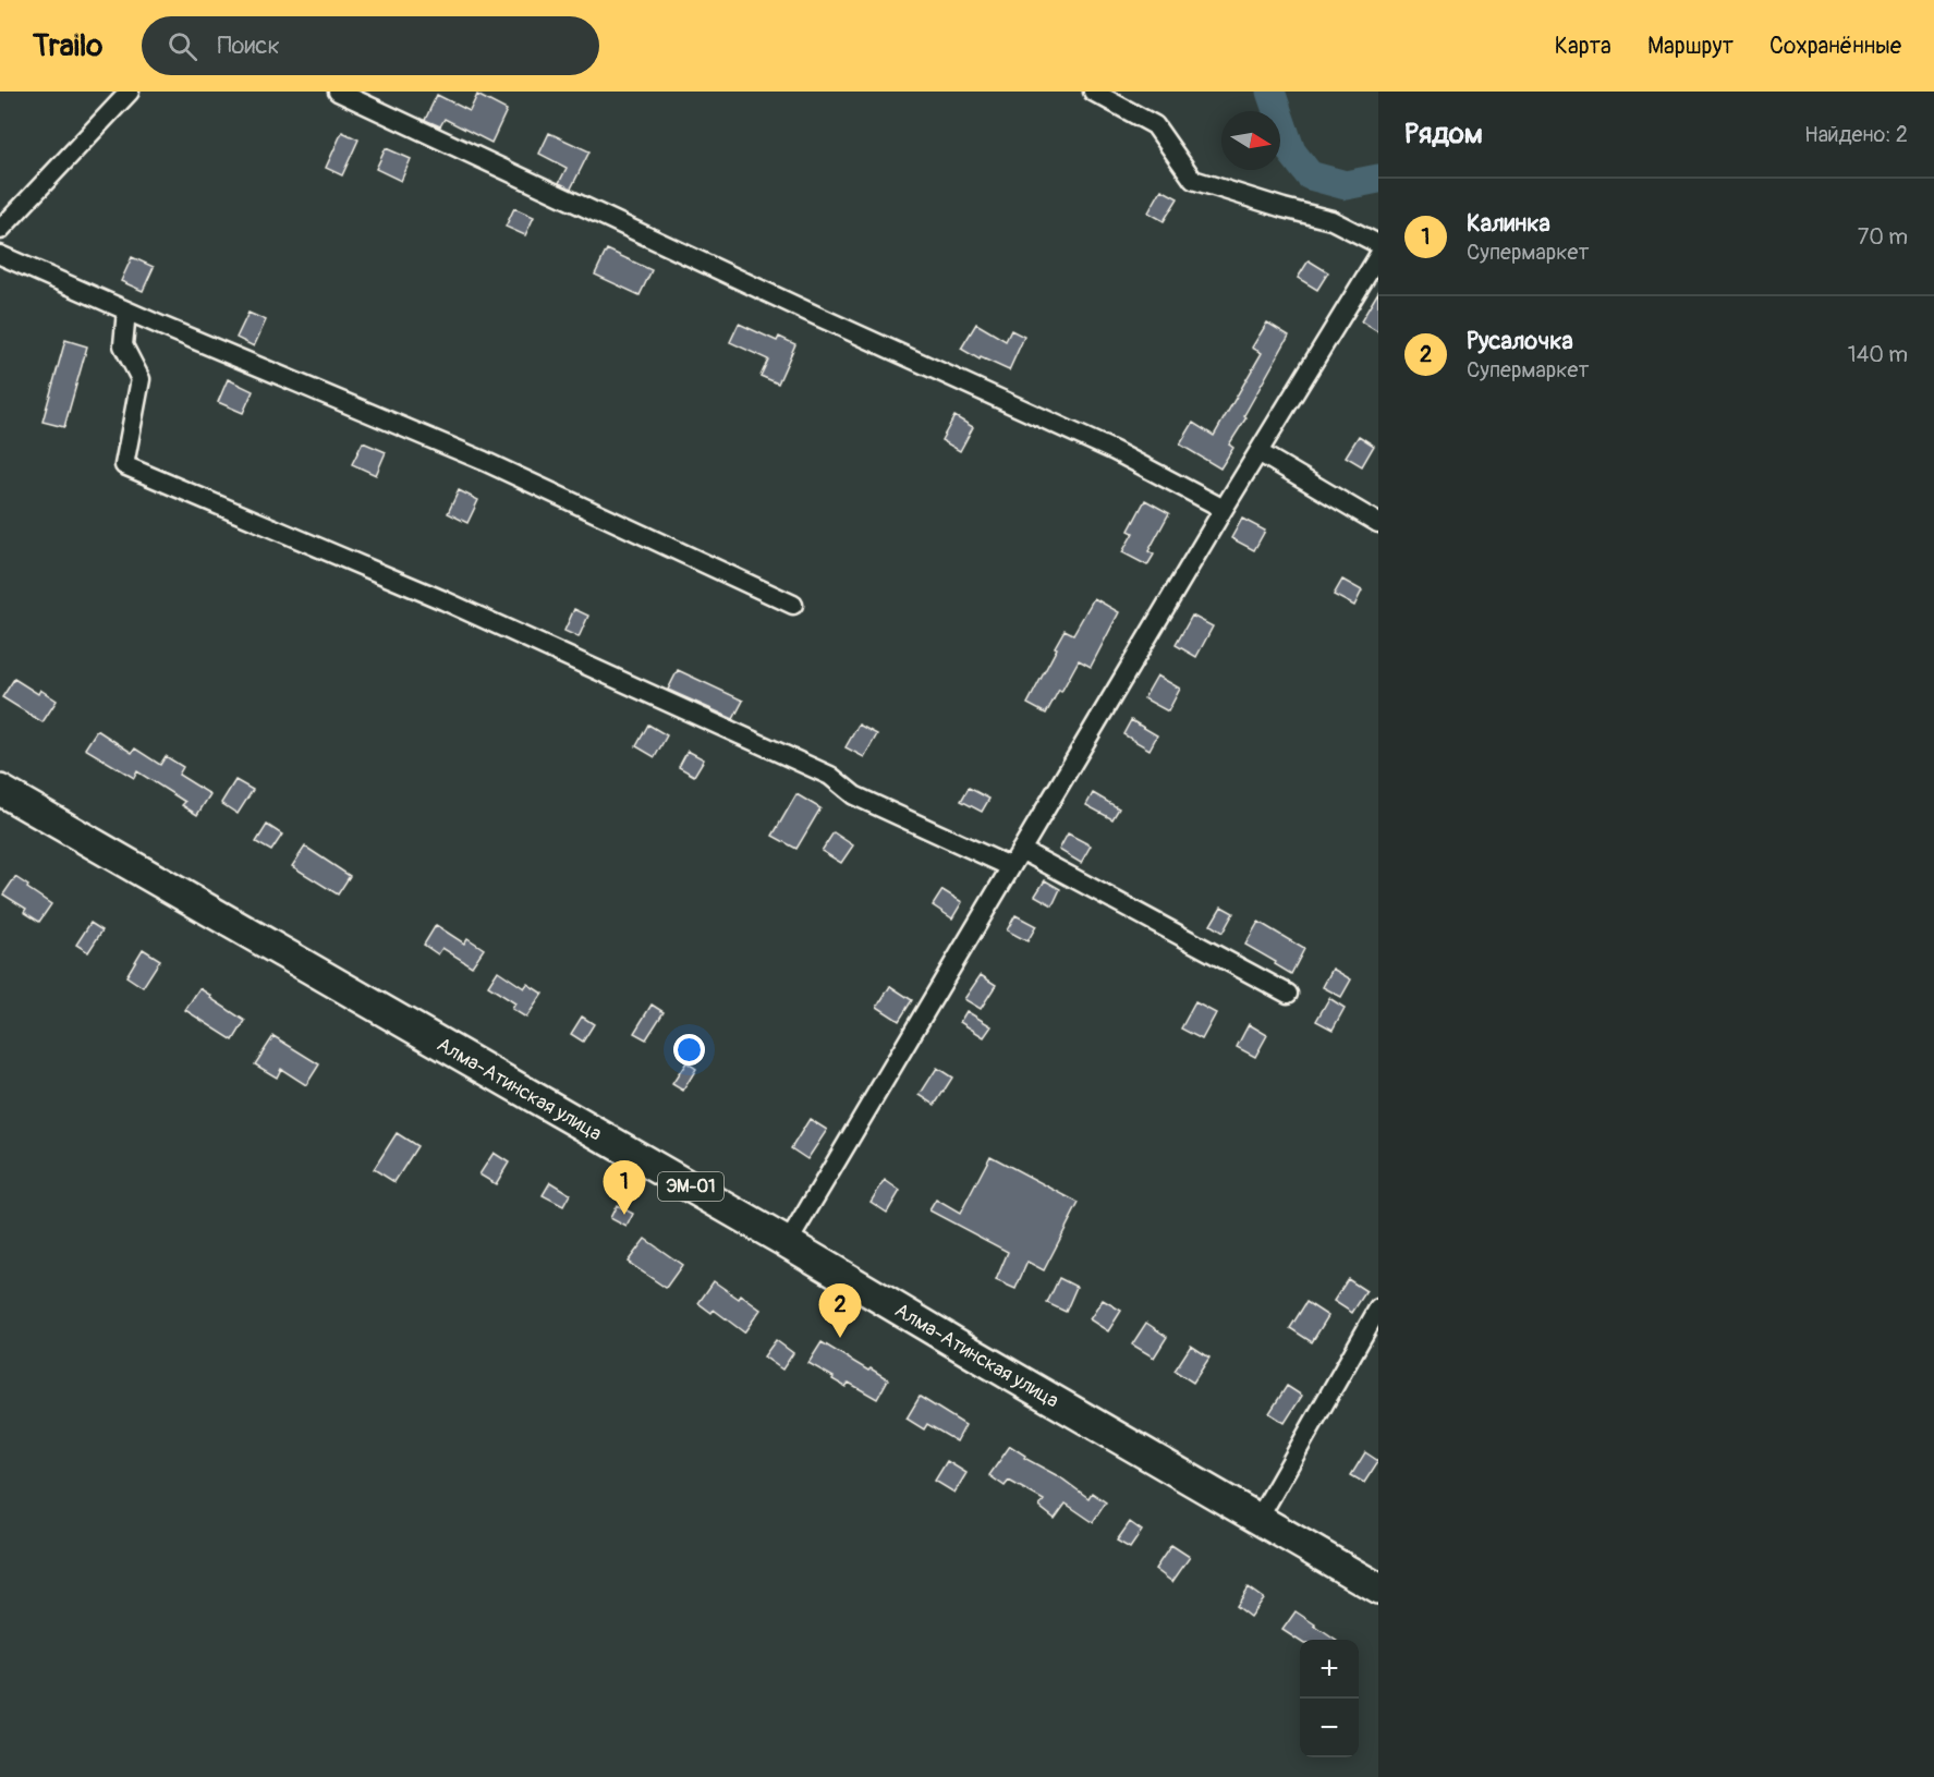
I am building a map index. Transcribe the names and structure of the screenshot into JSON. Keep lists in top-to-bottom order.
{
  "streets": {
    "highway": ["Алма-Атинская улица", "ЭМ-01"]
  },
  "north": "right",
  "page": {
    "header": "Trailo",
    "search": "Поиск",
    "nav": ["Карта", "Маршрут", "Сохранённые"],
    "heading": ["Рядом", "Найдено: 2"],
    "list": [
      {
        "mark": "1",
        "name": "Калинка",
        "note": "Супермаркет",
        "value": "70 m"
      },
      {
        "mark": "2",
        "name": "Русалочка",
        "note": "Супермаркет",
        "value": "140 m"
      }
    ],
    "pins": ["1", "2"],
    "map_buttons": ["+", "−"]
  }
}
